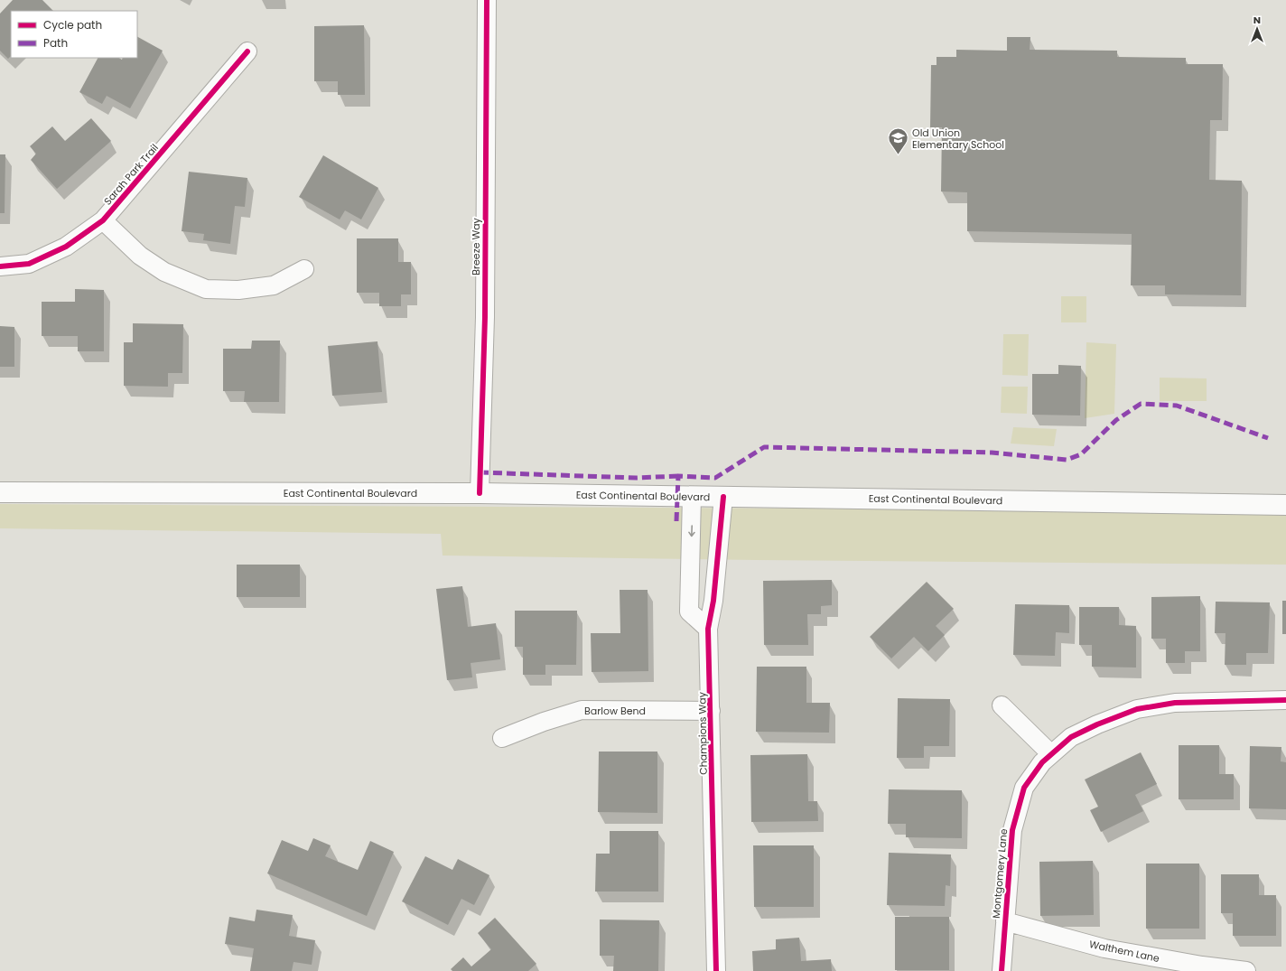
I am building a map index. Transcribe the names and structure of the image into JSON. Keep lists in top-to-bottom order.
{
  "streets": {
    "main road": ["East Continental Boulevard"],
    "street": [
      "Sarah Park Trail",
      "Breeze Way",
      "Barlow Bend",
      "Champions Way",
      "Montgomery Lane",
      "Walthem Lane"
    ]
  },
  "crossings": [
    ["Breeze Way", "East Continental Boulevard"],
    ["East Continental Boulevard", "Champions Way"],
    ["Barlow Bend", "Champions Way"],
    ["Montgomery Lane", "Walthem Lane"]
  ],
  "places": {
    "school or university": ["Old Union Elementary School"]
  },
  "legend": ["Cycle path", "Path"],
  "north": "top"
}
